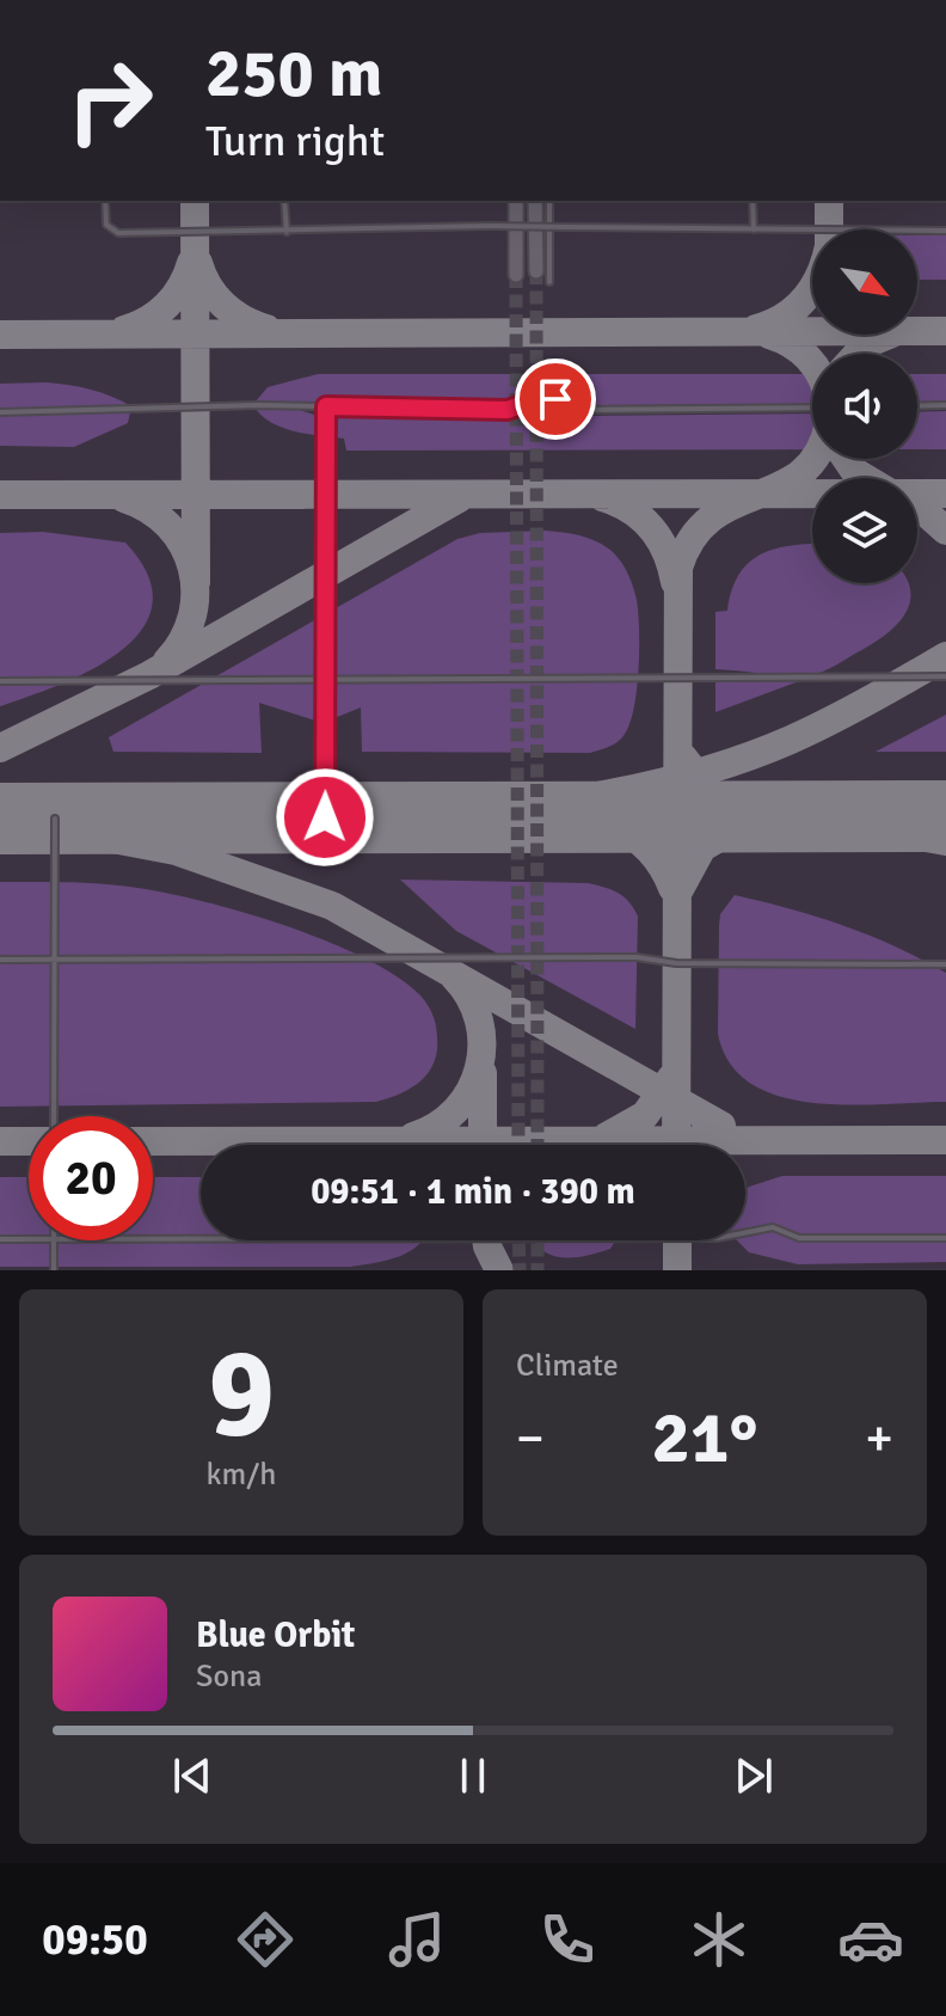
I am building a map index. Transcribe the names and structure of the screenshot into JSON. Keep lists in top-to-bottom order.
{
  "north": "bottom right",
  "page": {
    "turn": ["250 m", "Turn right"],
    "limit": "20",
    "trip": "09:51 · 1 min · 390 m",
    "tile": [
      ["9", "km/h"],
      "Climate"
    ],
    "heat": ["−", "21°", "+"],
    "song": ["Blue Orbit", "Sona"],
    "tabs": "09:50"
  }
}
